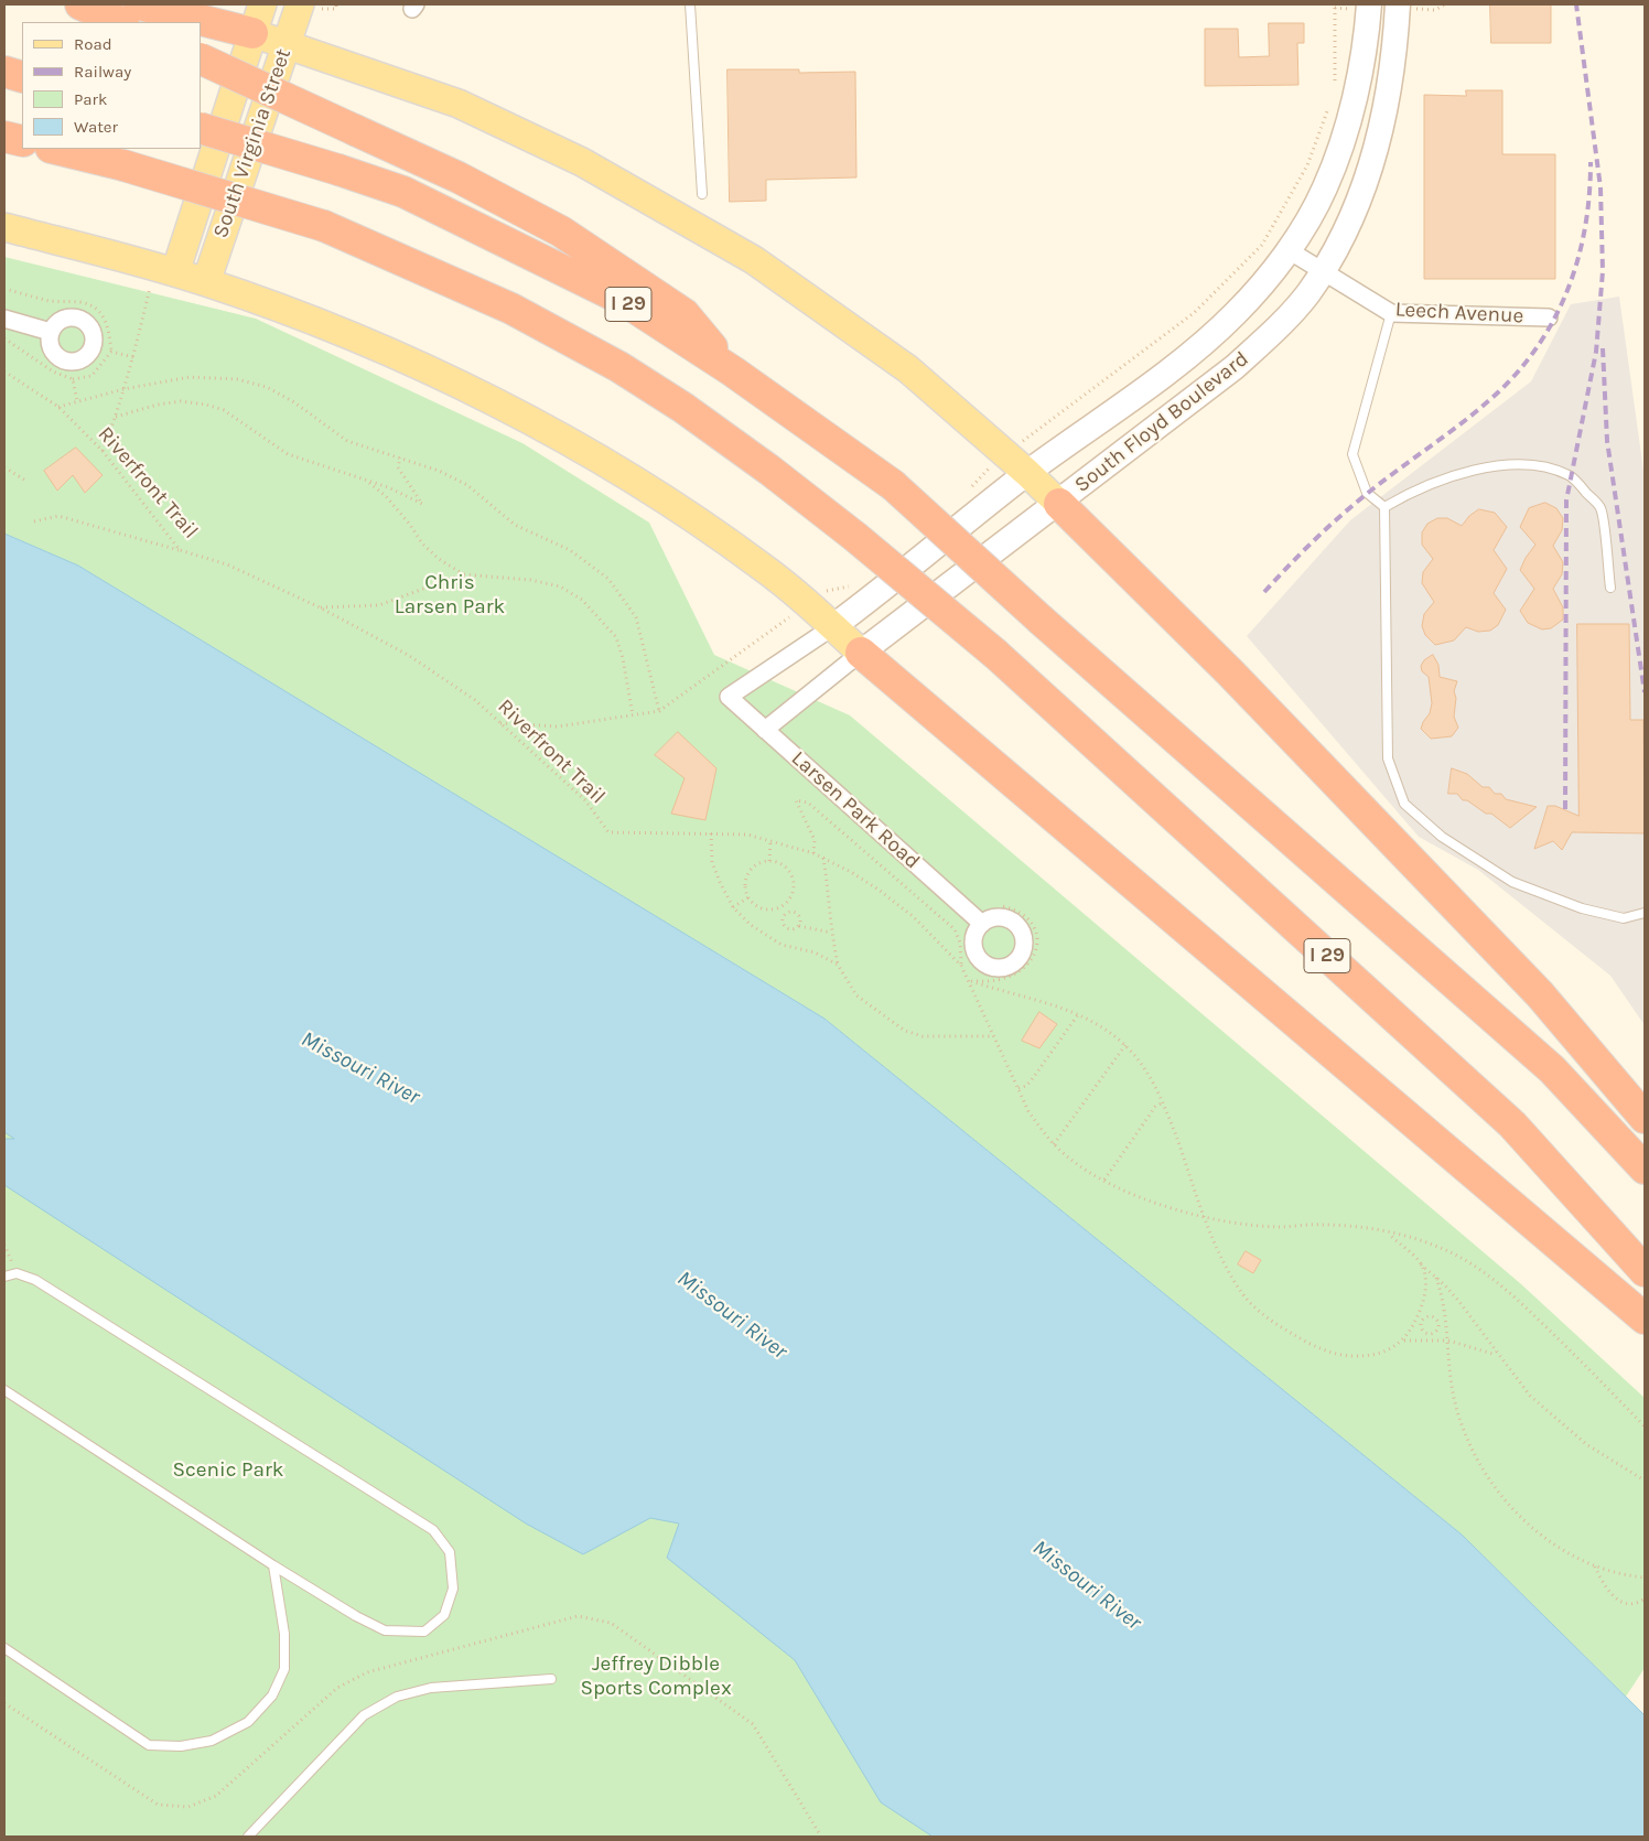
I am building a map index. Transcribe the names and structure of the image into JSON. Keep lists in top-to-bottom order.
{
  "streets": {
    "highway": ["I 29"],
    "main road": ["South Virginia Street", "South Floyd Boulevard"],
    "street": ["Leech Avenue", "Larsen Park Road"],
    "path": ["Riverfront Trail"]
  },
  "crossings": [
    ["Leech Avenue", "South Floyd Boulevard"],
    ["South Floyd Boulevard", "Larsen Park Road"]
  ],
  "water": ["Missouri River"],
  "parks": ["Chris Larsen Park", "Scenic Park", "Jeffrey Dibble Sports Complex"],
  "legend": [
    "Road",
    "Railway",
    "Park",
    "Water"
  ]
}
